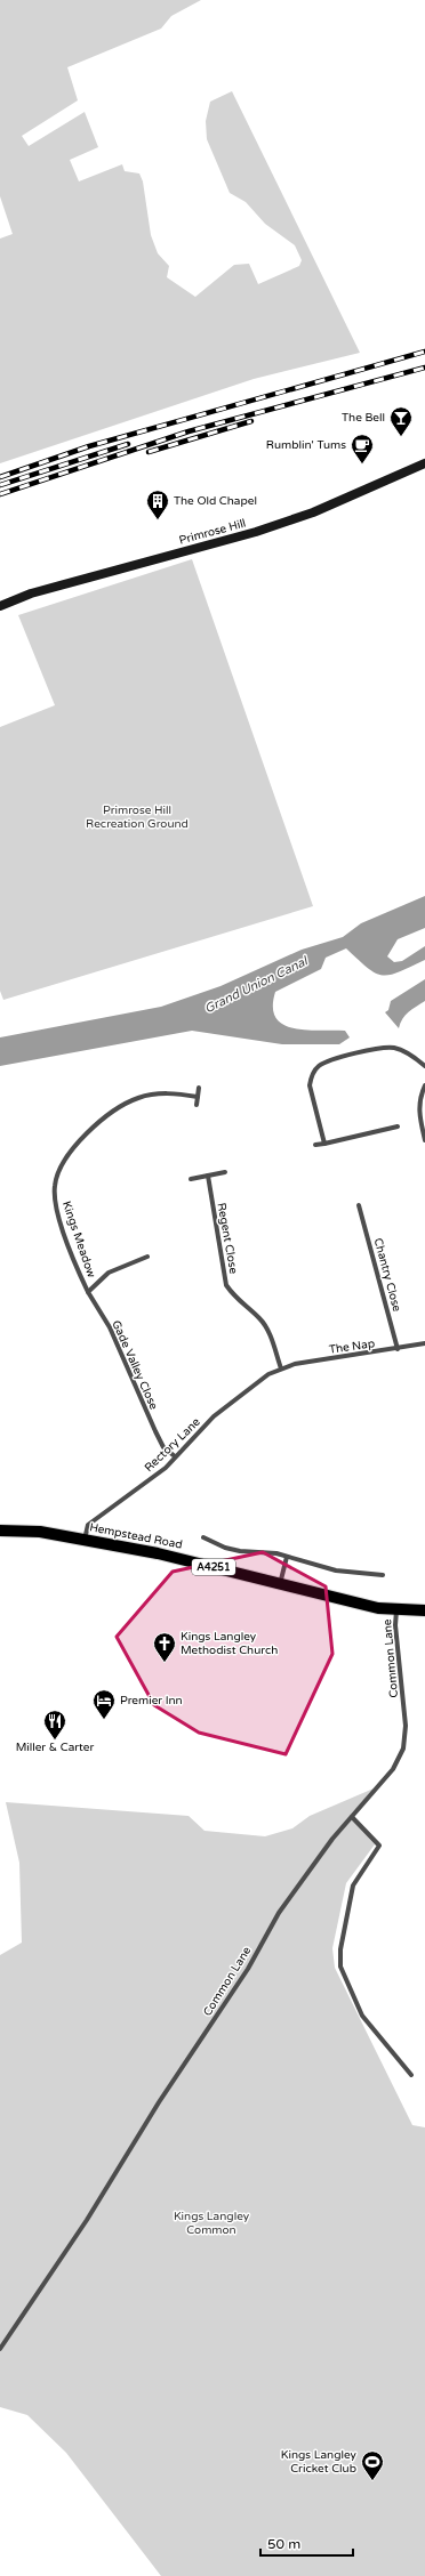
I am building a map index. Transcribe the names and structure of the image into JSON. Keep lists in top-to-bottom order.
{
  "streets": {
    "main road": ["Hempstead Road", "A4251"],
    "street": [
      "Primrose Hill",
      "Regent Close",
      "Kings Meadow",
      "Chantry Close",
      "The Nap",
      "Gade Valley Close",
      "Rectory Lane",
      "Common Lane"
    ]
  },
  "crossings": [
    ["Regent Close", "The Nap"],
    ["Regent Close", "Rectory Lane"],
    ["Kings Meadow", "Gade Valley Close"],
    ["Chantry Close", "The Nap"],
    ["The Nap", "Rectory Lane"],
    ["Gade Valley Close", "Rectory Lane"],
    ["Rectory Lane", "Hempstead Road"],
    ["Hempstead Road", "Common Lane"]
  ],
  "water": ["Grand Union Canal"],
  "parks": ["Primrose Hill Recreation Ground", "Kings Langley Common"],
  "places": {
    "bar": ["The Bell"],
    "cafe": ["Rumblin' Tums"],
    "building": ["The Old Chapel"],
    "church": ["Kings Langley Methodist Church"],
    "hotel": ["Premier Inn"],
    "restaurant": ["Miller & Carter"],
    "sports": ["Kings Langley Cricket Club"]
  },
  "scale_bar": "50 m"
}
